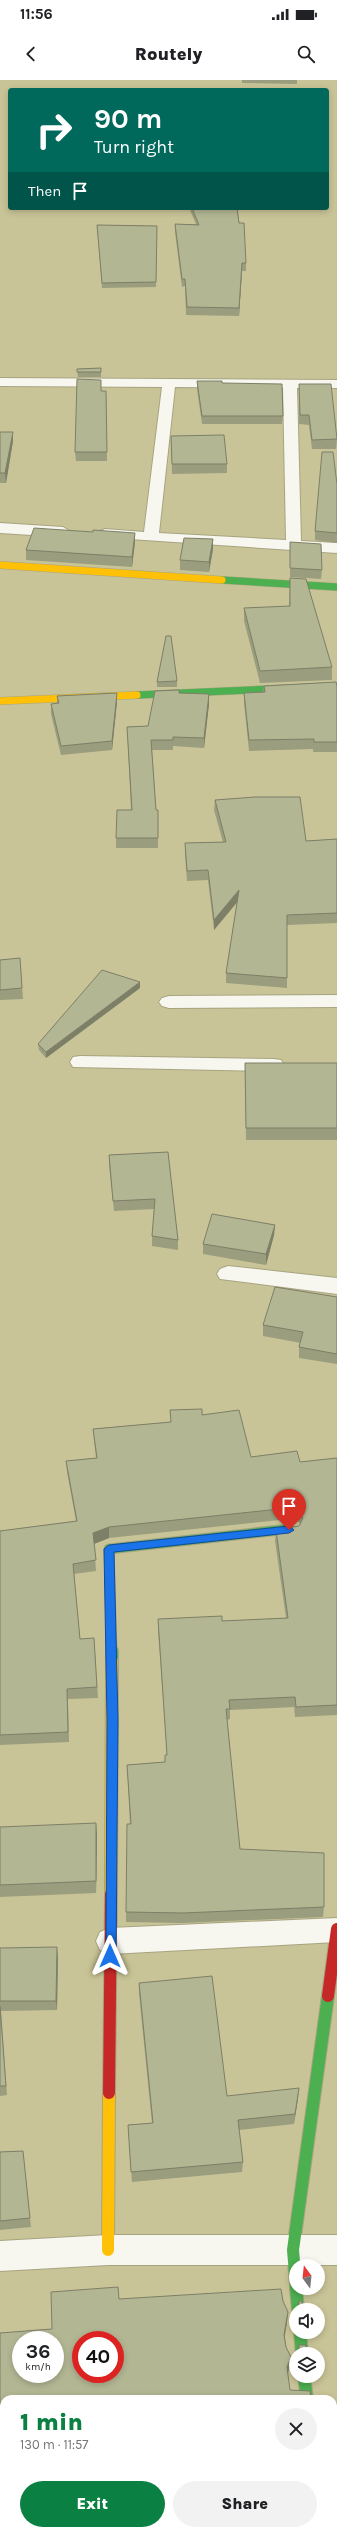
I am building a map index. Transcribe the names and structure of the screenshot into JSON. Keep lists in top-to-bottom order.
{
  "north": "top",
  "page": {
    "status": "11:56",
    "header": "Routely",
    "turn": ["90 m", "Turn right"],
    "then": "Then",
    "speed": "36 km/h",
    "limit": "40",
    "heading": ["1 min", "130 m · 11:57"],
    "buttons": ["Exit", "Share"]
  }
}
